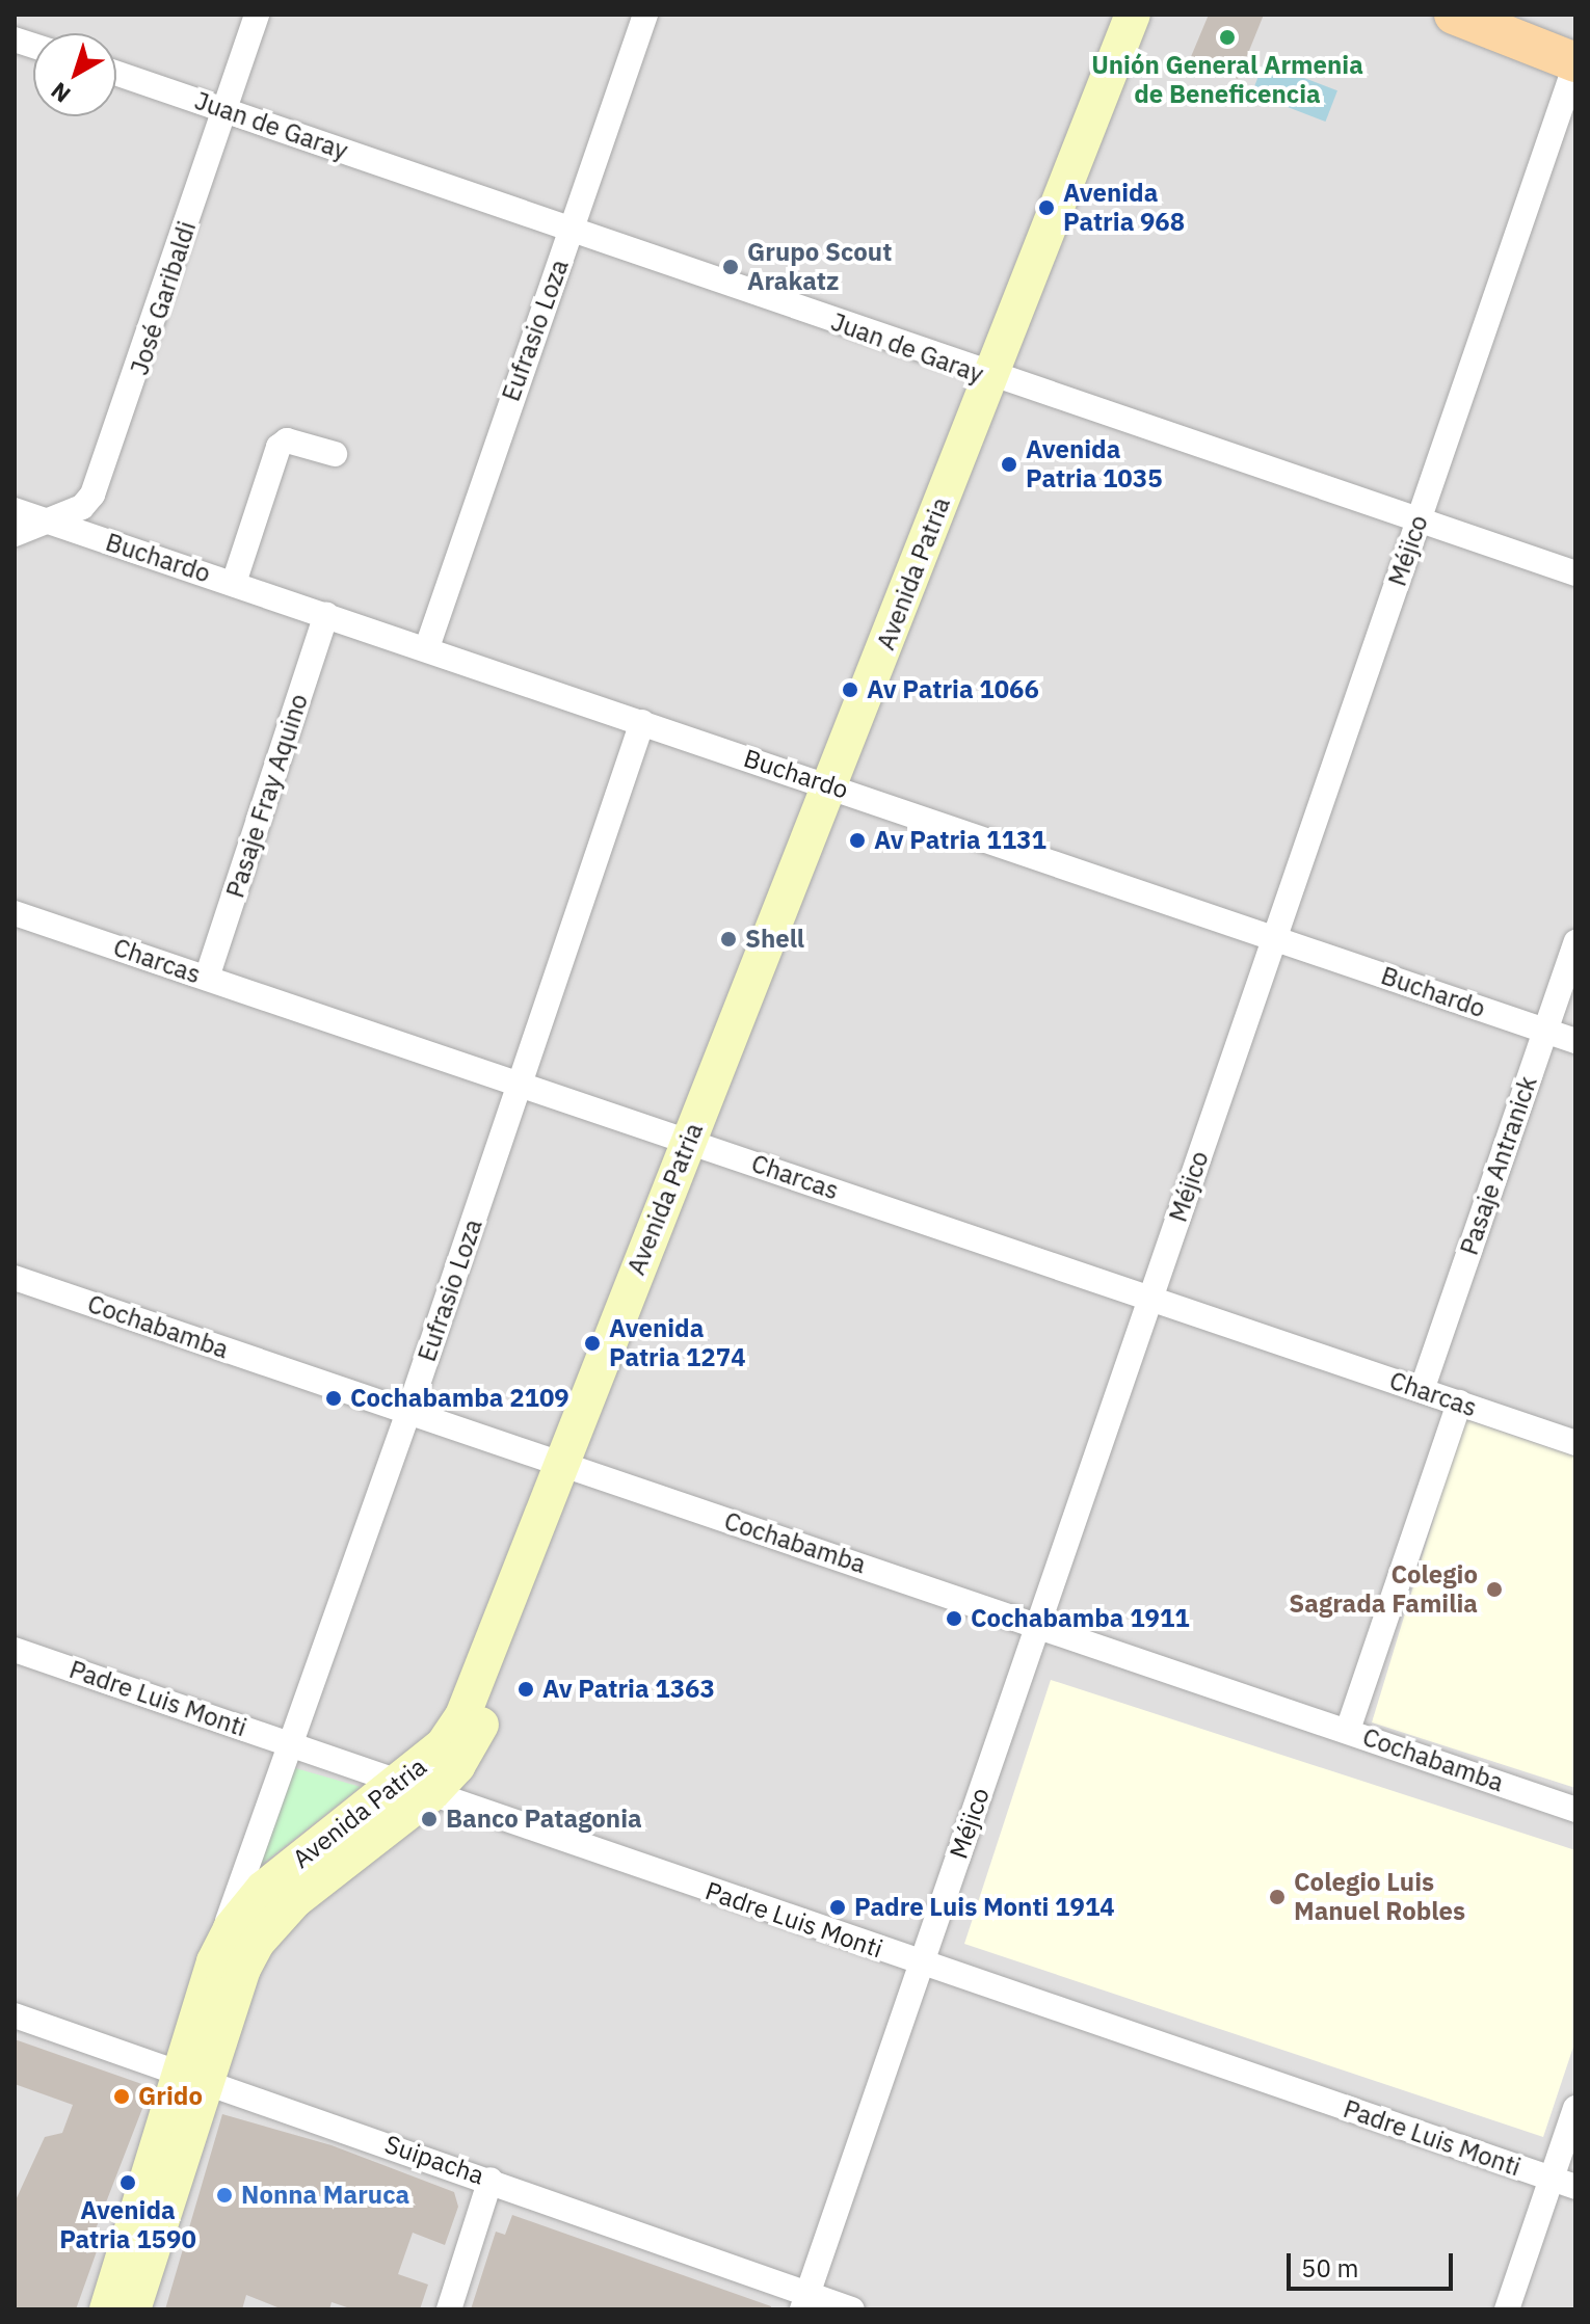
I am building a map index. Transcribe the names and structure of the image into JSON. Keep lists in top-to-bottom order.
{
  "streets": {
    "main road": ["Avenida Patria"],
    "street": [
      "Juan de Garay",
      "José Garibaldi",
      "Eufrasio Loza",
      "Méjico",
      "Buchardo",
      "Pasaje Fray Aquino",
      "Charcas",
      "Pasaje Antranick",
      "Cochabamba",
      "Padre Luis Monti",
      "Suipacha"
    ]
  },
  "crossings": [
    ["Juan de Garay", "José Garibaldi"],
    ["Juan de Garay", "Eufrasio Loza"],
    ["Juan de Garay", "Méjico"],
    ["Juan de Garay", "Avenida Patria"],
    ["José Garibaldi", "Buchardo"],
    ["Eufrasio Loza", "Buchardo"],
    ["Eufrasio Loza", "Avenida Patria"],
    ["Eufrasio Loza", "Charcas"],
    ["Eufrasio Loza", "Cochabamba"],
    ["Eufrasio Loza", "Padre Luis Monti"],
    ["Méjico", "Buchardo"],
    ["Méjico", "Charcas"],
    ["Méjico", "Cochabamba"],
    ["Méjico", "Padre Luis Monti"],
    ["Méjico", "Suipacha"],
    ["Buchardo", "Avenida Patria"],
    ["Buchardo", "Pasaje Fray Aquino"],
    ["Buchardo", "Pasaje Antranick"],
    ["Avenida Patria", "Charcas"],
    ["Avenida Patria", "Cochabamba"],
    ["Avenida Patria", "Padre Luis Monti"],
    ["Avenida Patria", "Suipacha"],
    ["Pasaje Fray Aquino", "Charcas"],
    ["Charcas", "Pasaje Antranick"]
  ],
  "places": [
    "Unión General Armenia de Beneficencia",
    "Avenida Patria 968",
    "Grupo Scout Arakatz",
    "Avenida Patria 1035",
    "Av Patria 1066",
    "Av Patria 1131",
    "Shell",
    "Avenida Patria 1274",
    "Cochabamba 2109",
    "Colegio Sagrada Familia",
    "Cochabamba 1911",
    "Av Patria 1363",
    "Banco Patagonia",
    "Colegio Luis Manuel Robles",
    "Padre Luis Monti 1914",
    "Grido",
    "Avenida Patria 1590",
    "Nonna Maruca"
  ],
  "scale_bar": "50 m",
  "north": "bottom left"
}
